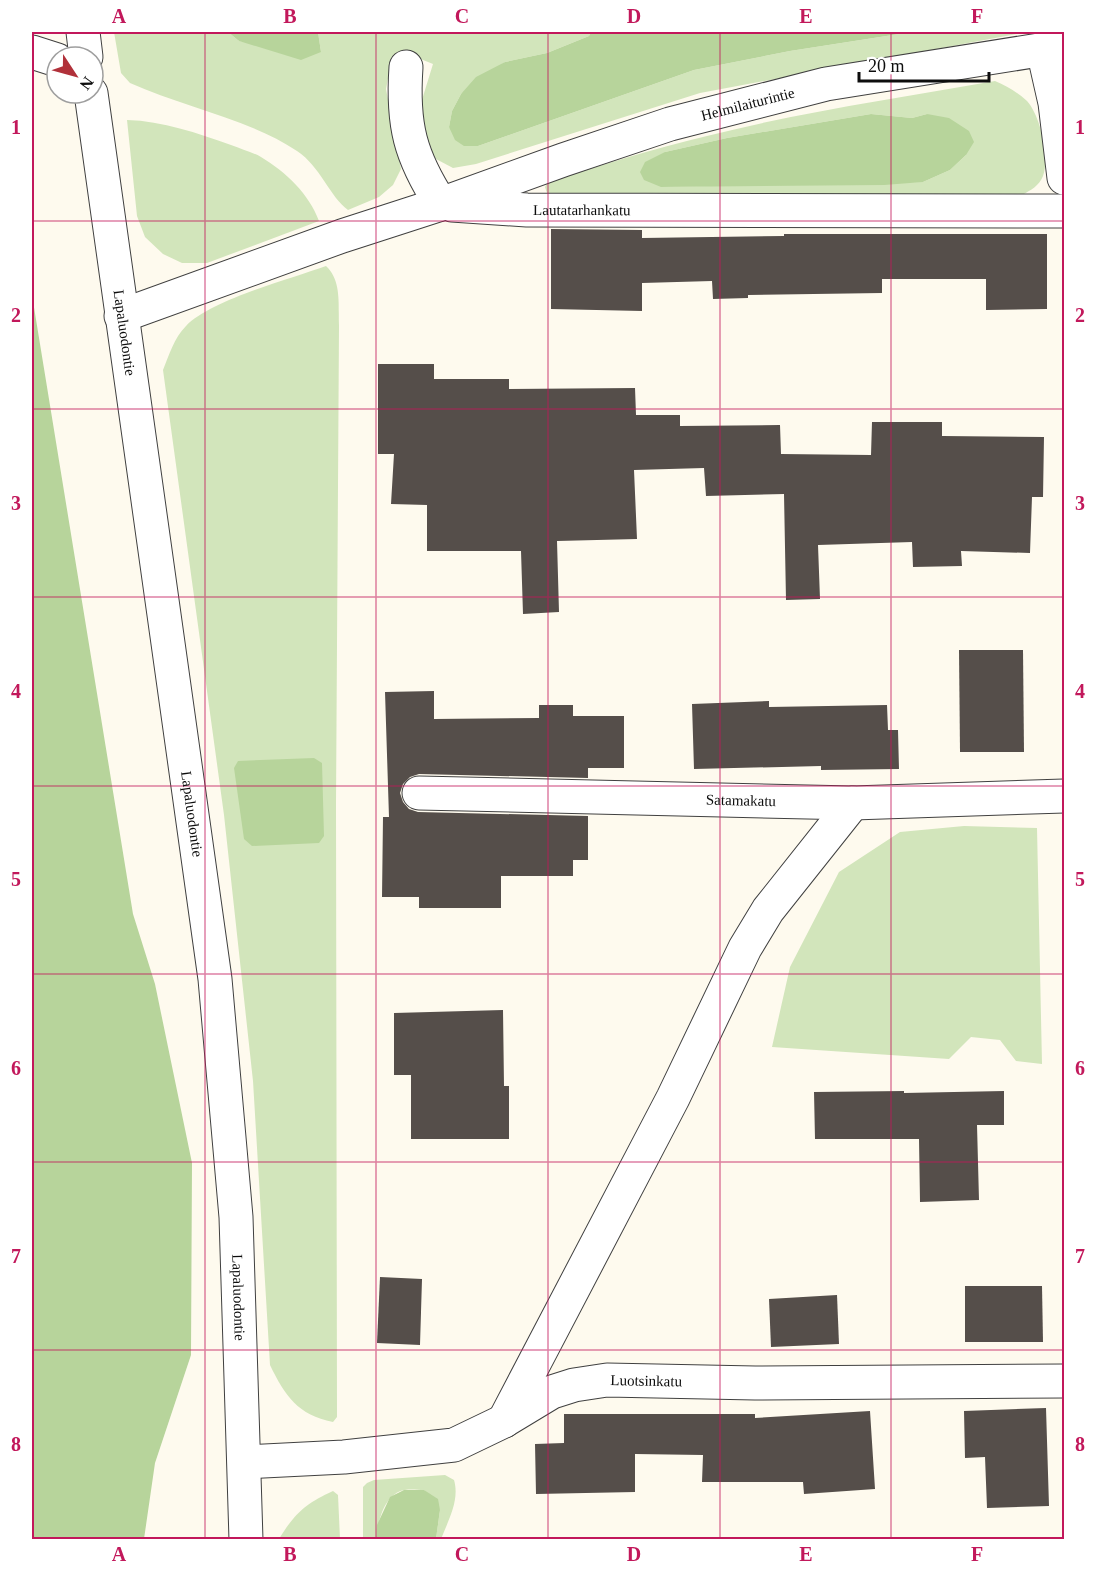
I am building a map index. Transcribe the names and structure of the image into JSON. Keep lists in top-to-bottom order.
{
  "streets": {
    "street": [
      "Helmilaiturintie",
      "Lautatarhankatu",
      "Lapaluodontie",
      "Satamakatu",
      "Luotsinkatu"
    ]
  },
  "crossings": [
    ["Helmilaiturintie", "Lautatarhankatu"],
    ["Lautatarhankatu", "Lapaluodontie"],
    ["Lapaluodontie", "Luotsinkatu"]
  ],
  "scale_bar": "20 m",
  "north": "bottom right",
  "grid": {
    "columns": [
      "A",
      "B",
      "C",
      "D",
      "E",
      "F"
    ],
    "rows": [
      "1",
      "2",
      "3",
      "4",
      "5",
      "6",
      "7",
      "8"
    ]
  }
}
